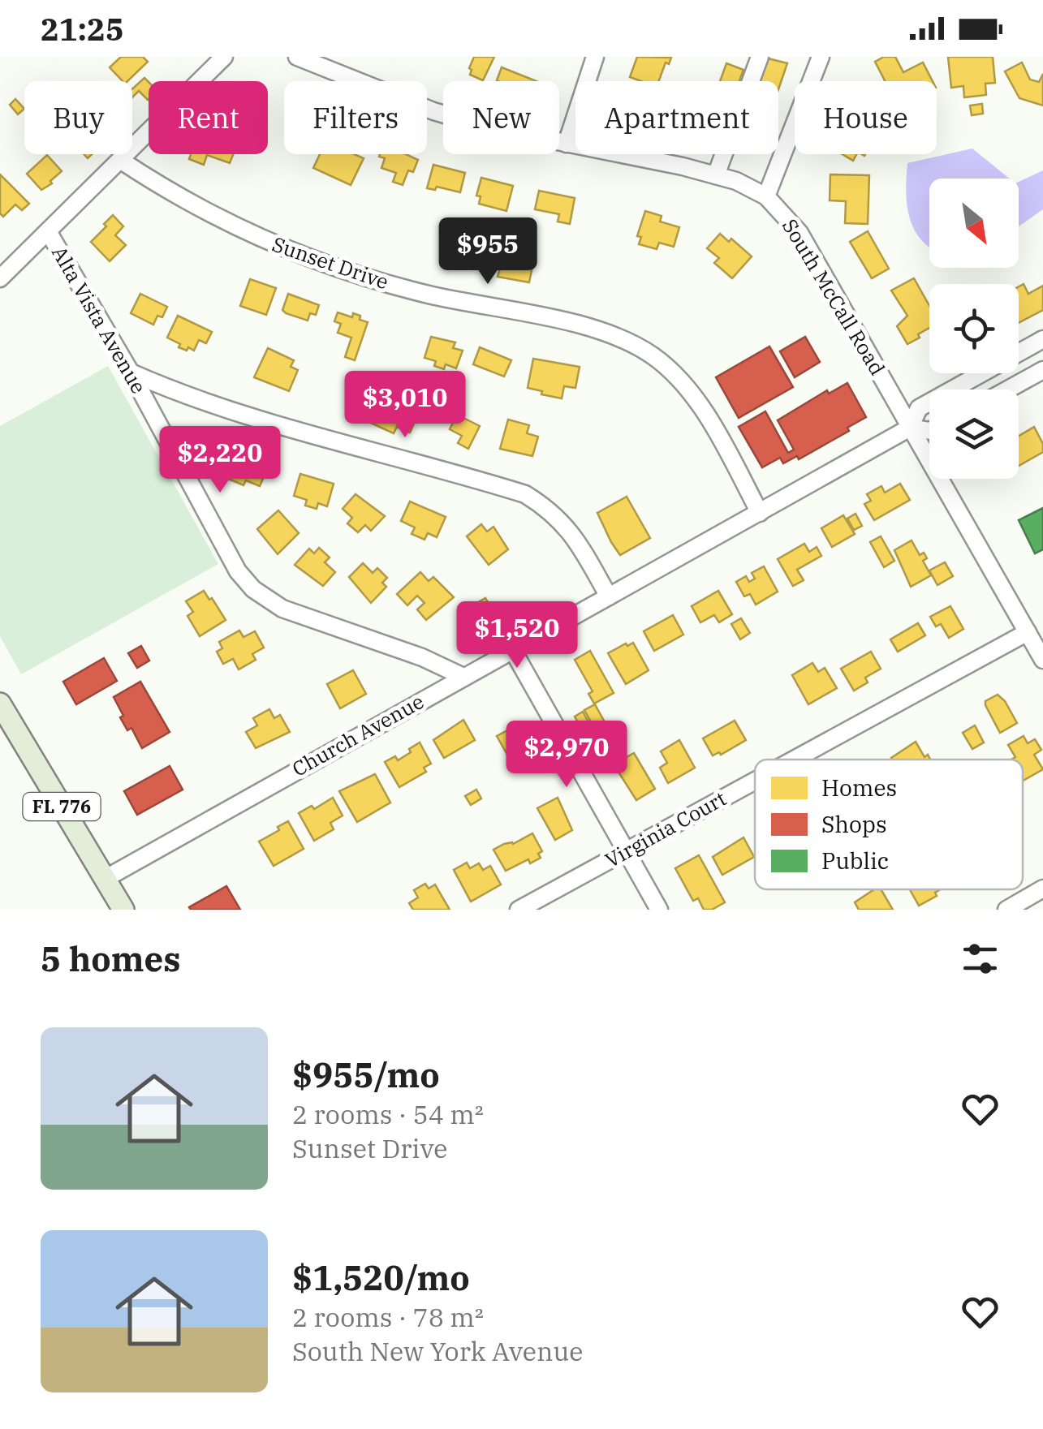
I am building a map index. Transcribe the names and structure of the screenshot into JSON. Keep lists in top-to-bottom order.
{
  "streets": {
    "main road": ["FL 776"],
    "street": [
      "Sunset Drive",
      "South McCall Road",
      "Alta Vista Avenue",
      "Church Avenue",
      "Virginia Court"
    ]
  },
  "crossings": [
    ["Sunset Drive", "Church Avenue"],
    ["South McCall Road", "Church Avenue"],
    ["South McCall Road", "Virginia Court"],
    ["Alta Vista Avenue", "Church Avenue"],
    ["Church Avenue", "FL 776"]
  ],
  "legend": ["Homes", "Shops", "Public"],
  "north": "bottom right",
  "page": {
    "status": "21:25",
    "chip": [
      "Buy",
      "Rent",
      "Filters",
      "New",
      "Apartment",
      "House"
    ],
    "price": [
      "$955",
      "$3,010",
      "$2,220",
      "$1,520",
      "$2,970"
    ],
    "heading": "5 homes",
    "list": [
      {
        "name": "$955/mo",
        "note": "2 rooms · 54 m² · Sunset Drive"
      },
      {
        "name": "$1,520/mo",
        "note": "2 rooms · 78 m² · South New York Avenue"
      }
    ]
  }
}
